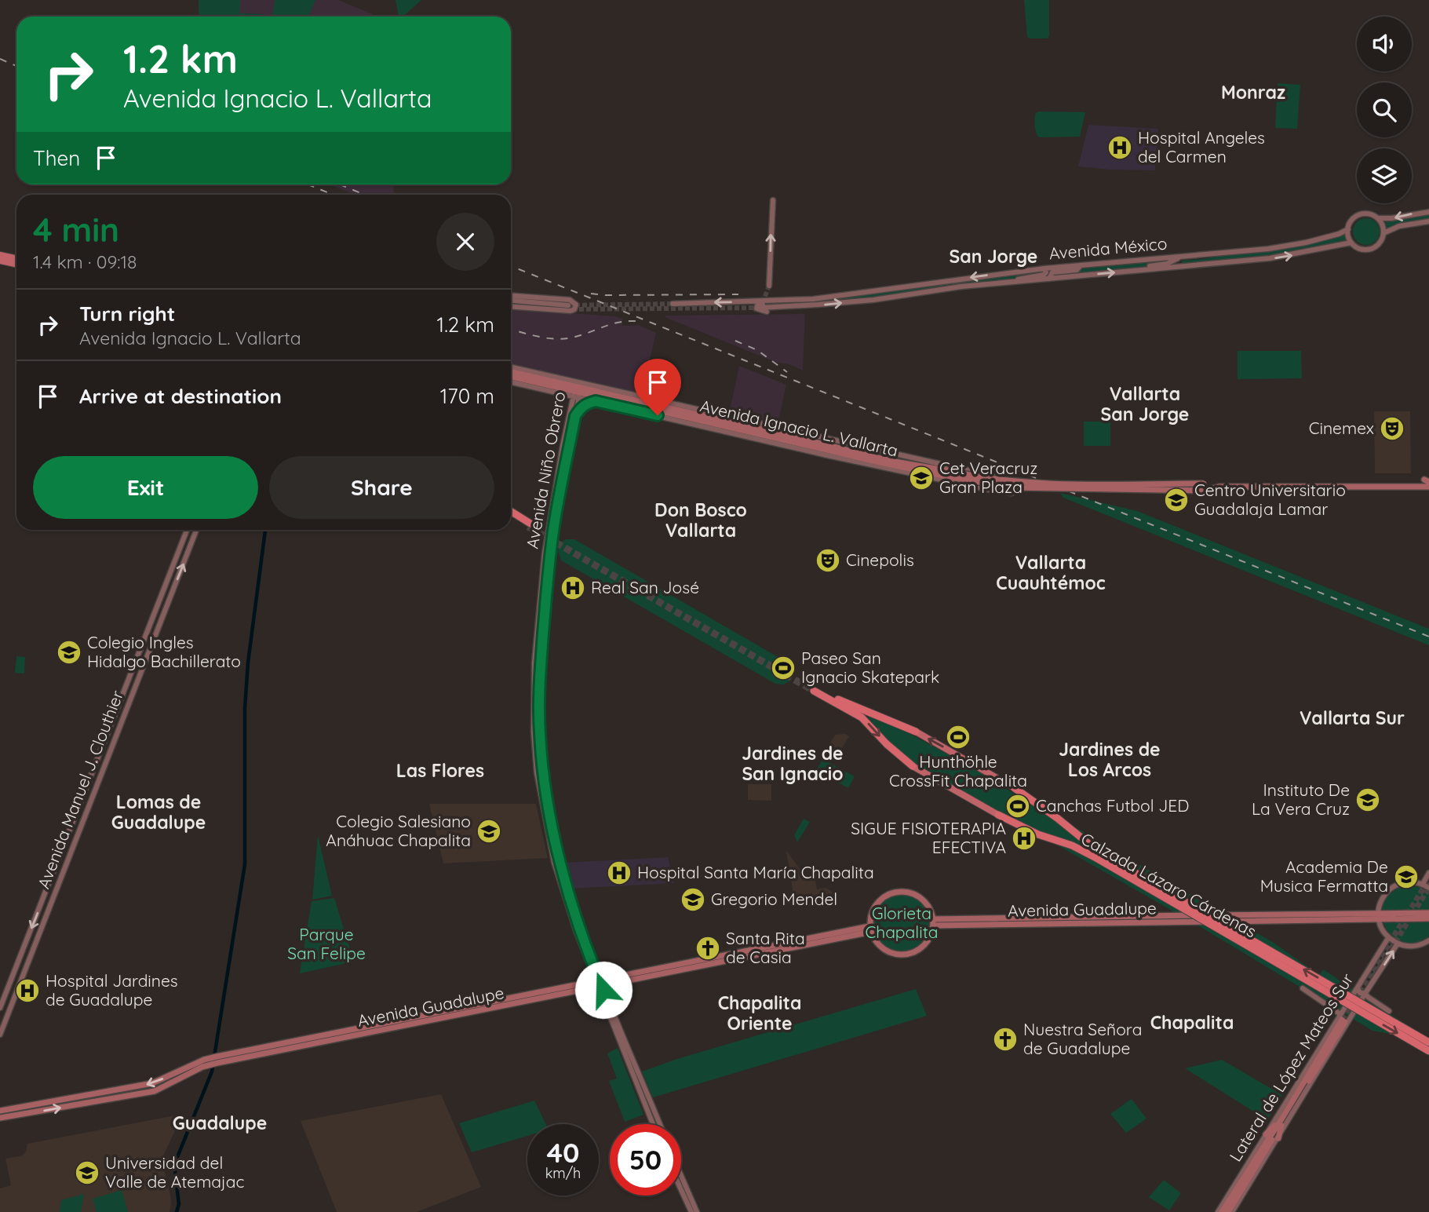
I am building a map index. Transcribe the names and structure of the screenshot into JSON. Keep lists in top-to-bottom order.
{
  "streets": {
    "highway": ["Calzada Lázaro Cárdenas"],
    "main road": [
      "Avenida México",
      "Avenida Ignacio L. Vallarta",
      "Avenida Niño Obrero",
      "Avenida Manuel J. Clouthier",
      "Avenida Guadalupe",
      "Lateral de López Mateos Sur"
    ]
  },
  "crossings": [
    ["Avenida Ignacio L. Vallarta", "Avenida Niño Obrero"],
    ["Avenida Niño Obrero", "Avenida Guadalupe"]
  ],
  "districts": [
    "Monraz",
    "San Jorge",
    "Vallarta San Jorge",
    "Don Bosco Vallarta",
    "Vallarta Cuauhtémoc",
    "Vallarta Sur",
    "Jardines de Los Arcos",
    "Jardines de San Ignacio",
    "Las Flores",
    "Lomas de Guadalupe",
    "Chapalita Oriente",
    "Chapalita",
    "Guadalupe"
  ],
  "parks": ["Glorieta Chapalita", "Parque San Felipe"],
  "places": {
    "hospital": [
      "Hospital Angeles del Carmen",
      "Real San José",
      "SIGUE FISIOTERAPIA EFECTIVA",
      "Hospital Santa María Chapalita",
      "Hospital Jardines de Guadalupe"
    ],
    "theatre": ["Cinemex", "Cinepolis"],
    "school or university": [
      "Cet Veracruz Gran Plaza",
      "Centro Universitario Guadalaja Lamar",
      "Colegio Ingles Hidalgo Bachillerato",
      "Instituto De La Vera Cruz",
      "Colegio Salesiano Anáhuac Chapalita",
      "Academia De Musica Fermatta",
      "Gregorio Mendel",
      "Universidad del Valle de Atemajac"
    ],
    "sports": ["Paseo San Ignacio Skatepark", "Hunthöhle CrossFit Chapalita", "Canchas Futbol JED"],
    "church": ["Santa Rita de Casia", "Nuestra Señora de Guadalupe"]
  },
  "page": {
    "turn": ["1.2 km", "Avenida Ignacio L. Vallarta"],
    "then": "Then",
    "heading": ["4 min", "1.4 km · 09:18"],
    "list": [
      {
        "name": "Turn right",
        "note": "Avenida Ignacio L. Vallarta",
        "value": "1.2 km"
      },
      {
        "name": "Arrive at destination",
        "value": "170 m"
      }
    ],
    "buttons": ["Exit", "Share"],
    "speed": "40 km/h",
    "limit": "50"
  }
}
